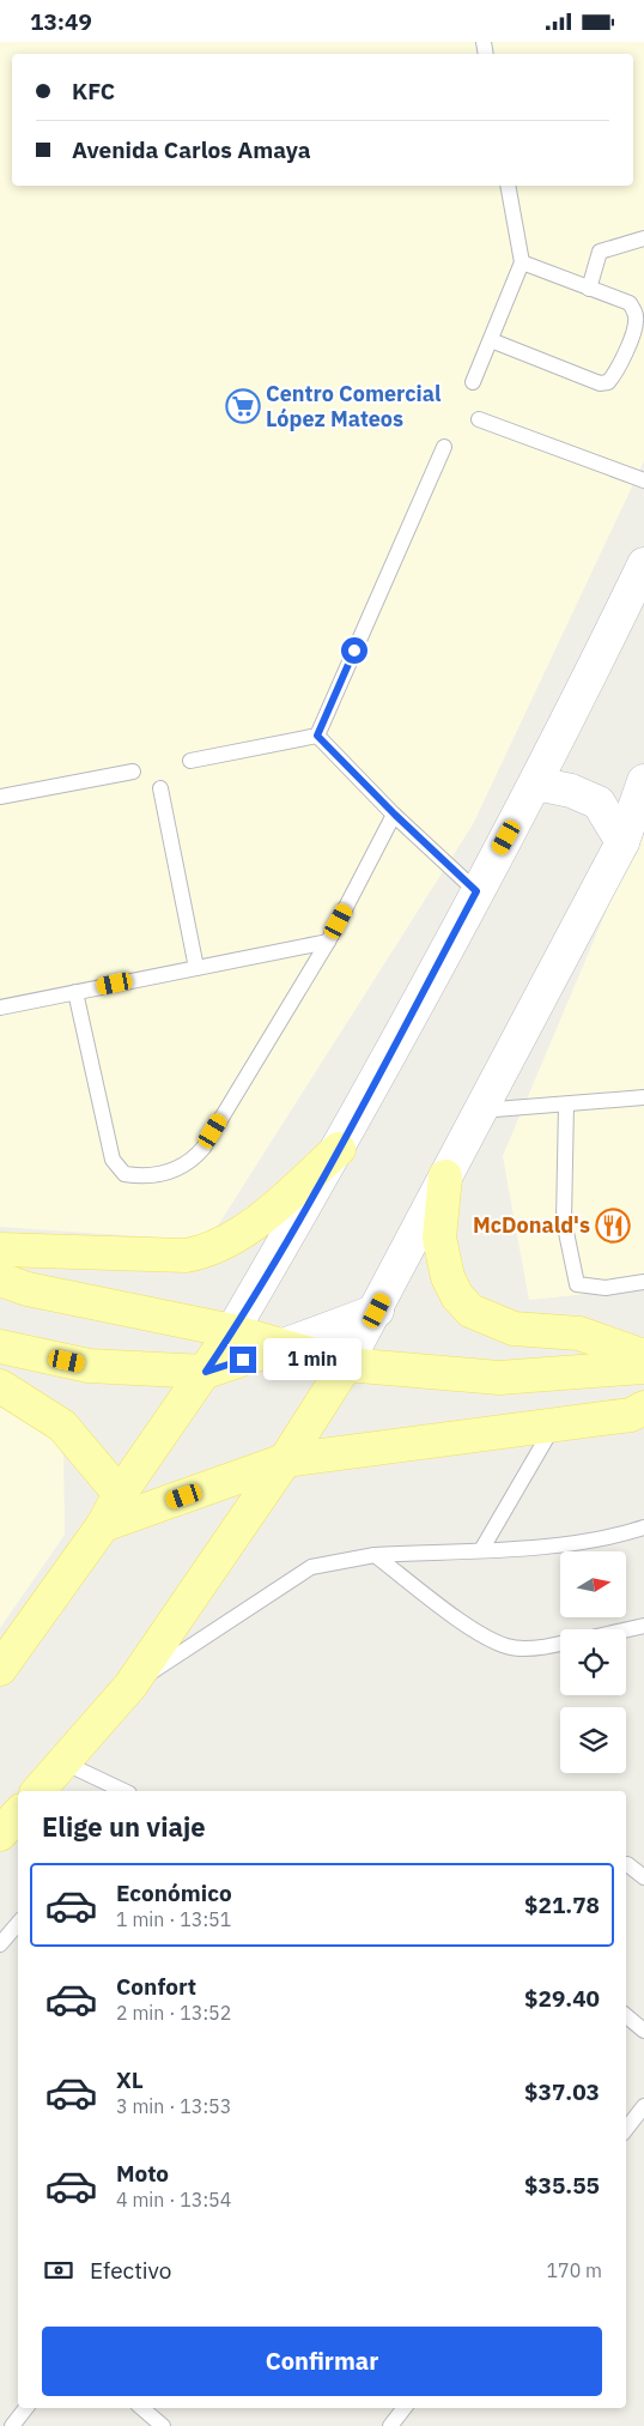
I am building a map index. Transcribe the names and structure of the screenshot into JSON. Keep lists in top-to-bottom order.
{
  "places": {
    "supermarket": ["Centro Comercial López Mateos"],
    "restaurant": ["McDonald's"]
  },
  "north": "right",
  "page": {
    "status": "13:49",
    "banner": ["KFC", "Avenida Carlos Amaya"],
    "bubble": "1 min",
    "heading": "Elige un viaje",
    "list": [
      {
        "name": "Económico",
        "note": "1 min · 13:51",
        "value": "$21.78"
      },
      {
        "name": "Confort",
        "note": "2 min · 13:52",
        "value": "$29.40"
      },
      {
        "name": "XL",
        "note": "3 min · 13:53",
        "value": "$37.03"
      },
      {
        "name": "Moto",
        "note": "4 min · 13:54",
        "value": "$35.55"
      }
    ],
    "pay": ["Efectivo", "170 m"],
    "buttons": "Confirmar"
  }
}
